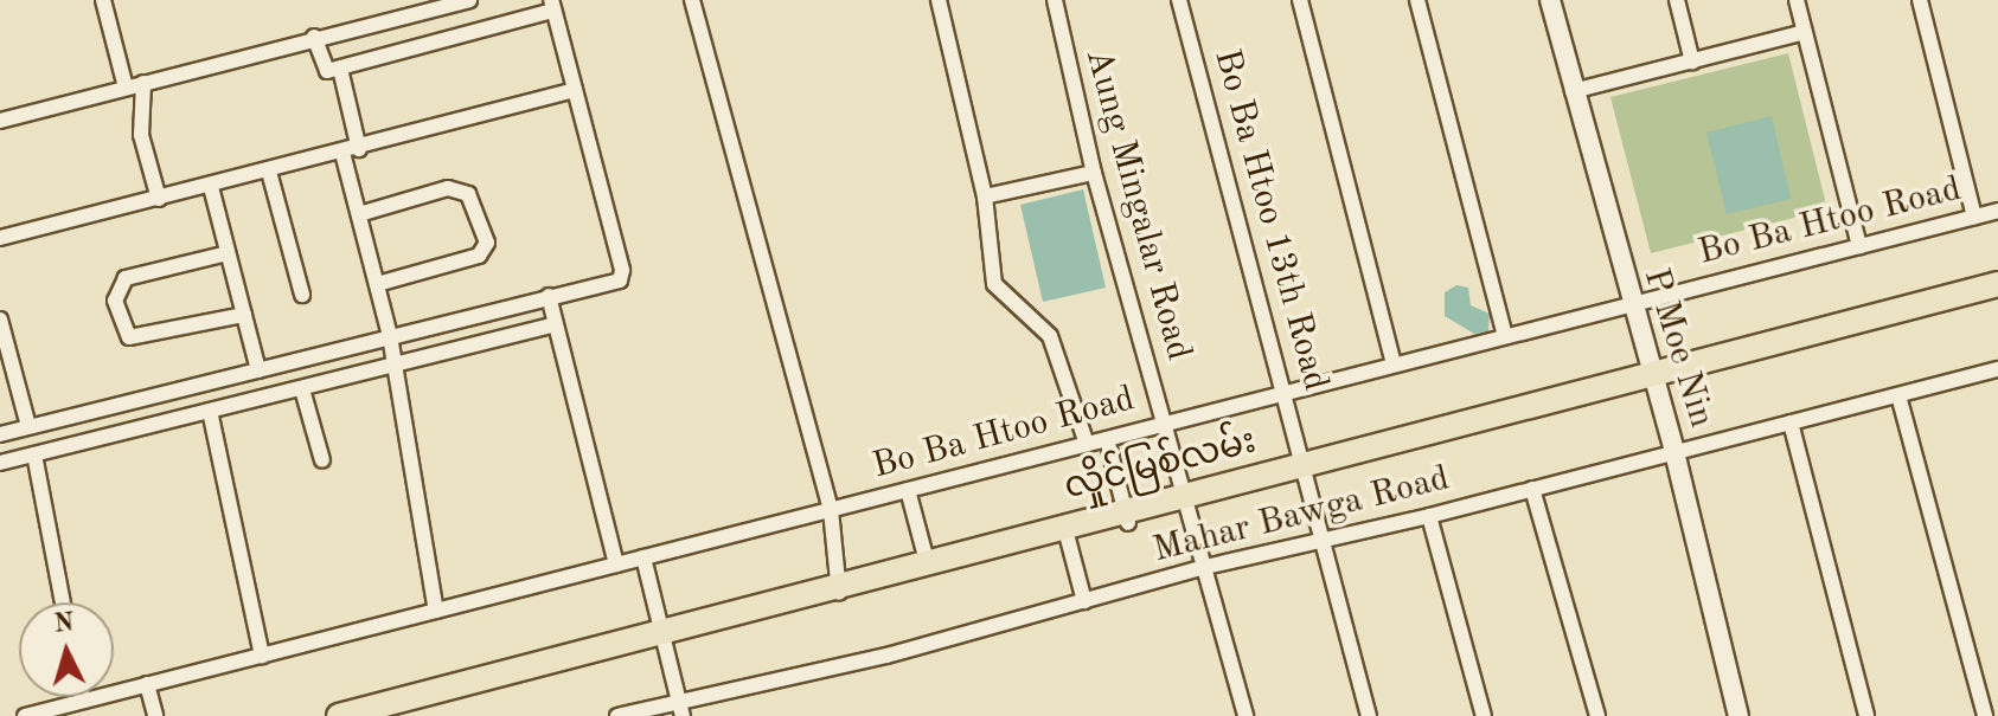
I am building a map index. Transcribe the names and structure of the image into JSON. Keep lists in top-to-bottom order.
{
  "streets": {
    "main road": ["လှိုင်မြစ်လမ်း"],
    "street": [
      "Aung Mingalar Road",
      "Bo Ba Htoo 13th Road",
      "Bo Ba Htoo Road",
      "P Moe Nin",
      "Mahar Bawga Road"
    ]
  },
  "crossings": [
    ["Aung Mingalar Road", "Bo Ba Htoo Road"],
    ["Aung Mingalar Road", "လှိုင်မြစ်လမ်း"],
    ["Aung Mingalar Road", "Mahar Bawga Road"],
    ["Bo Ba Htoo 13th Road", "Bo Ba Htoo Road"],
    ["Bo Ba Htoo 13th Road", "လှိုင်မြစ်လမ်း"],
    ["Bo Ba Htoo 13th Road", "Mahar Bawga Road"],
    ["Bo Ba Htoo Road", "P Moe Nin"],
    ["P Moe Nin", "လှိုင်မြစ်လမ်း"],
    ["P Moe Nin", "Mahar Bawga Road"]
  ],
  "north": "top"
}
